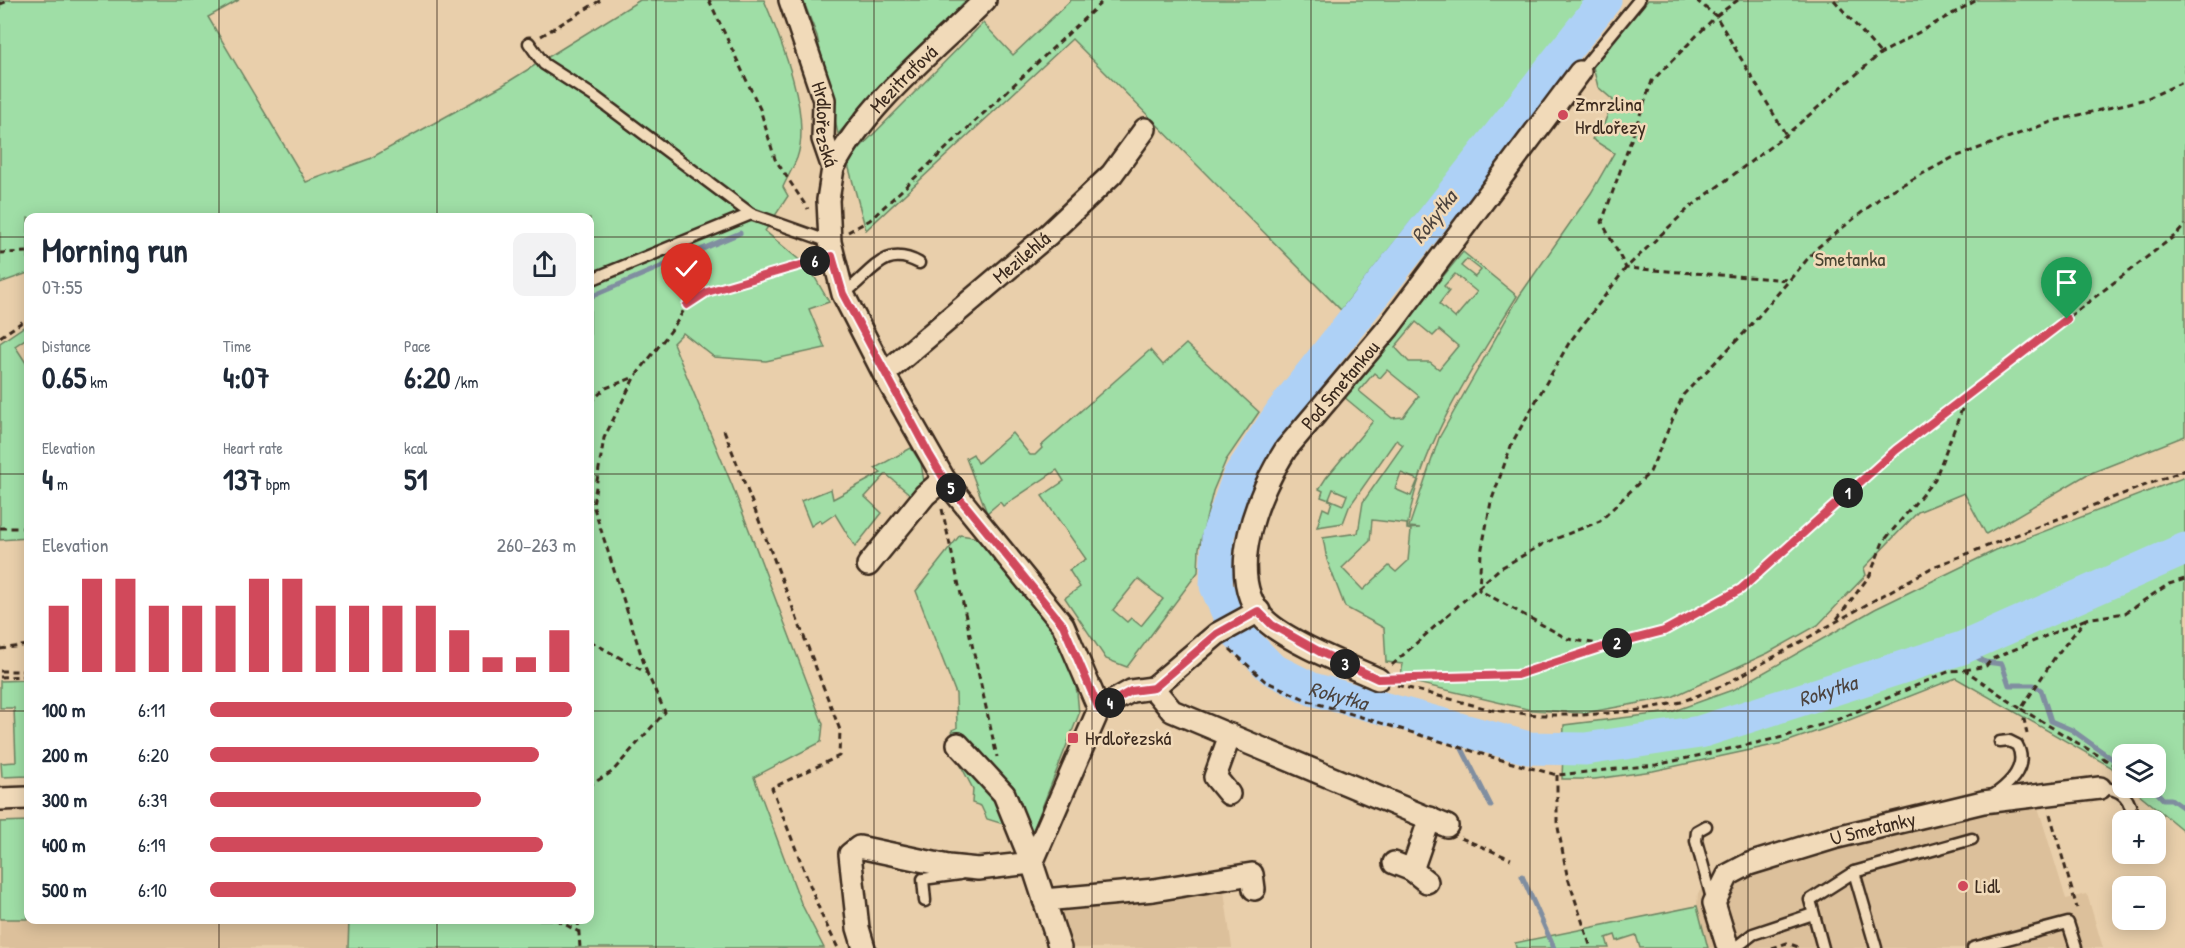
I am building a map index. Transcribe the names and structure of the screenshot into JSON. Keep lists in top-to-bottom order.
{
  "streets": {
    "street": [
      "Mezitraťová",
      "Hrdlořezská",
      "Mezilehlá",
      "Pod Smetankou",
      "U Smetanky"
    ]
  },
  "crossings": [
    ["Mezitraťová", "Hrdlořezská"],
    ["Hrdlořezská", "Mezilehlá"]
  ],
  "water": ["Rokytka"],
  "parks": ["Smetanka"],
  "places": {
    "other": ["Zmrzlina Hrdlořezy", "Lidl"],
    "transit": ["Hrdlořezská"]
  },
  "page": {
    "heading": ["Morning run", "07:55"],
    "pins": [
      "6",
      "5",
      "1",
      "2",
      "3",
      "4"
    ],
    "stats": [
      ["Distance", "0.65 km"],
      ["Time", "4:07"],
      ["Pace", "6:20 /km"],
      ["Elevation", "4 m"],
      ["Heart rate", "137 bpm"],
      ["kcal", "51"]
    ],
    "chart": ["Elevation", "260–263 m"],
    "list": [
      {
        "name": "100 m",
        "note": "6:11"
      },
      {
        "name": "200 m",
        "note": "6:20"
      },
      {
        "name": "300 m",
        "note": "6:39"
      },
      {
        "name": "400 m",
        "note": "6:19"
      },
      {
        "name": "500 m",
        "note": "6:10"
      }
    ],
    "map_buttons": ["+", "−"]
  }
}
